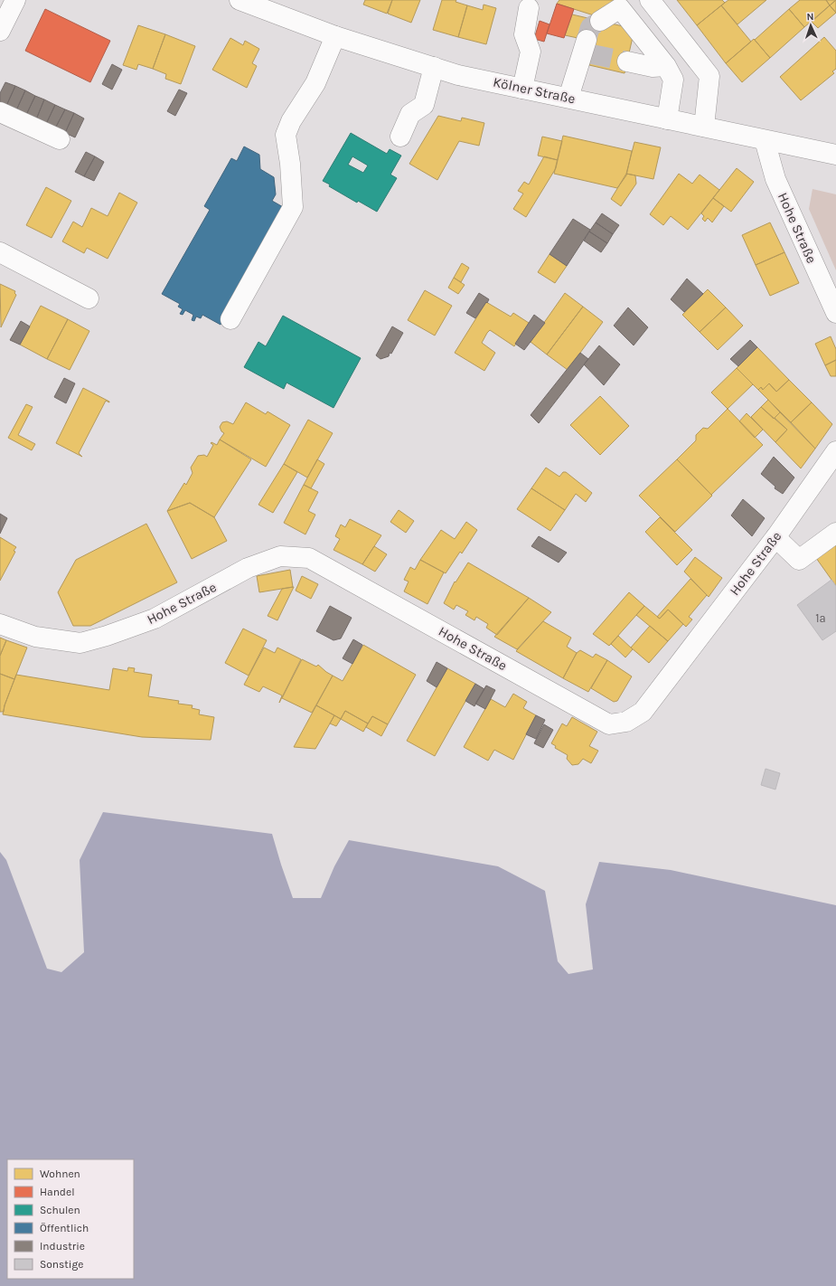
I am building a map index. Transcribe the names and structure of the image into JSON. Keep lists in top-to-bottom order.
{
  "streets": {
    "street": ["Kölner Straße", "Hohe Straße"]
  },
  "crossings": [
    ["Kölner Straße", "Hohe Straße"]
  ],
  "house_numbers": ["1a"],
  "legend": [
    "Wohnen",
    "Handel",
    "Schulen",
    "Öffentlich",
    "Industrie",
    "Sonstige"
  ],
  "north": "top"
}
